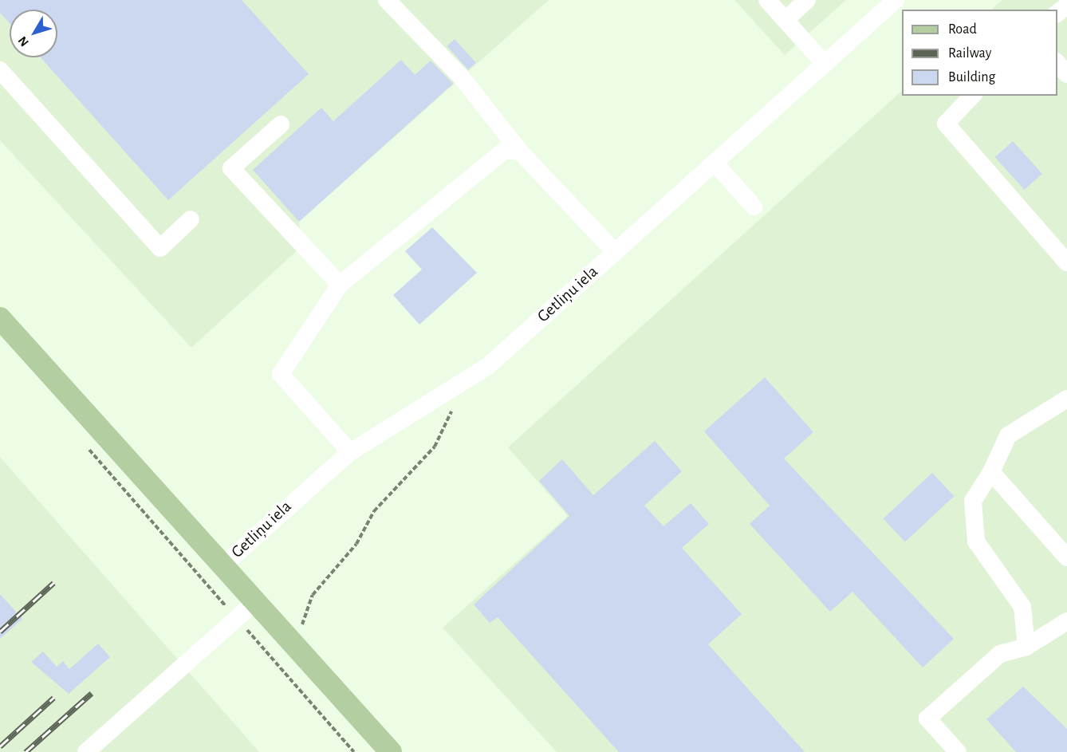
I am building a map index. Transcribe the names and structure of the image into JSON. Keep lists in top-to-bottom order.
{
  "streets": {
    "street": ["Getliņu iela"]
  },
  "legend": ["Road", "Railway", "Building"],
  "north": "bottom left"
}
